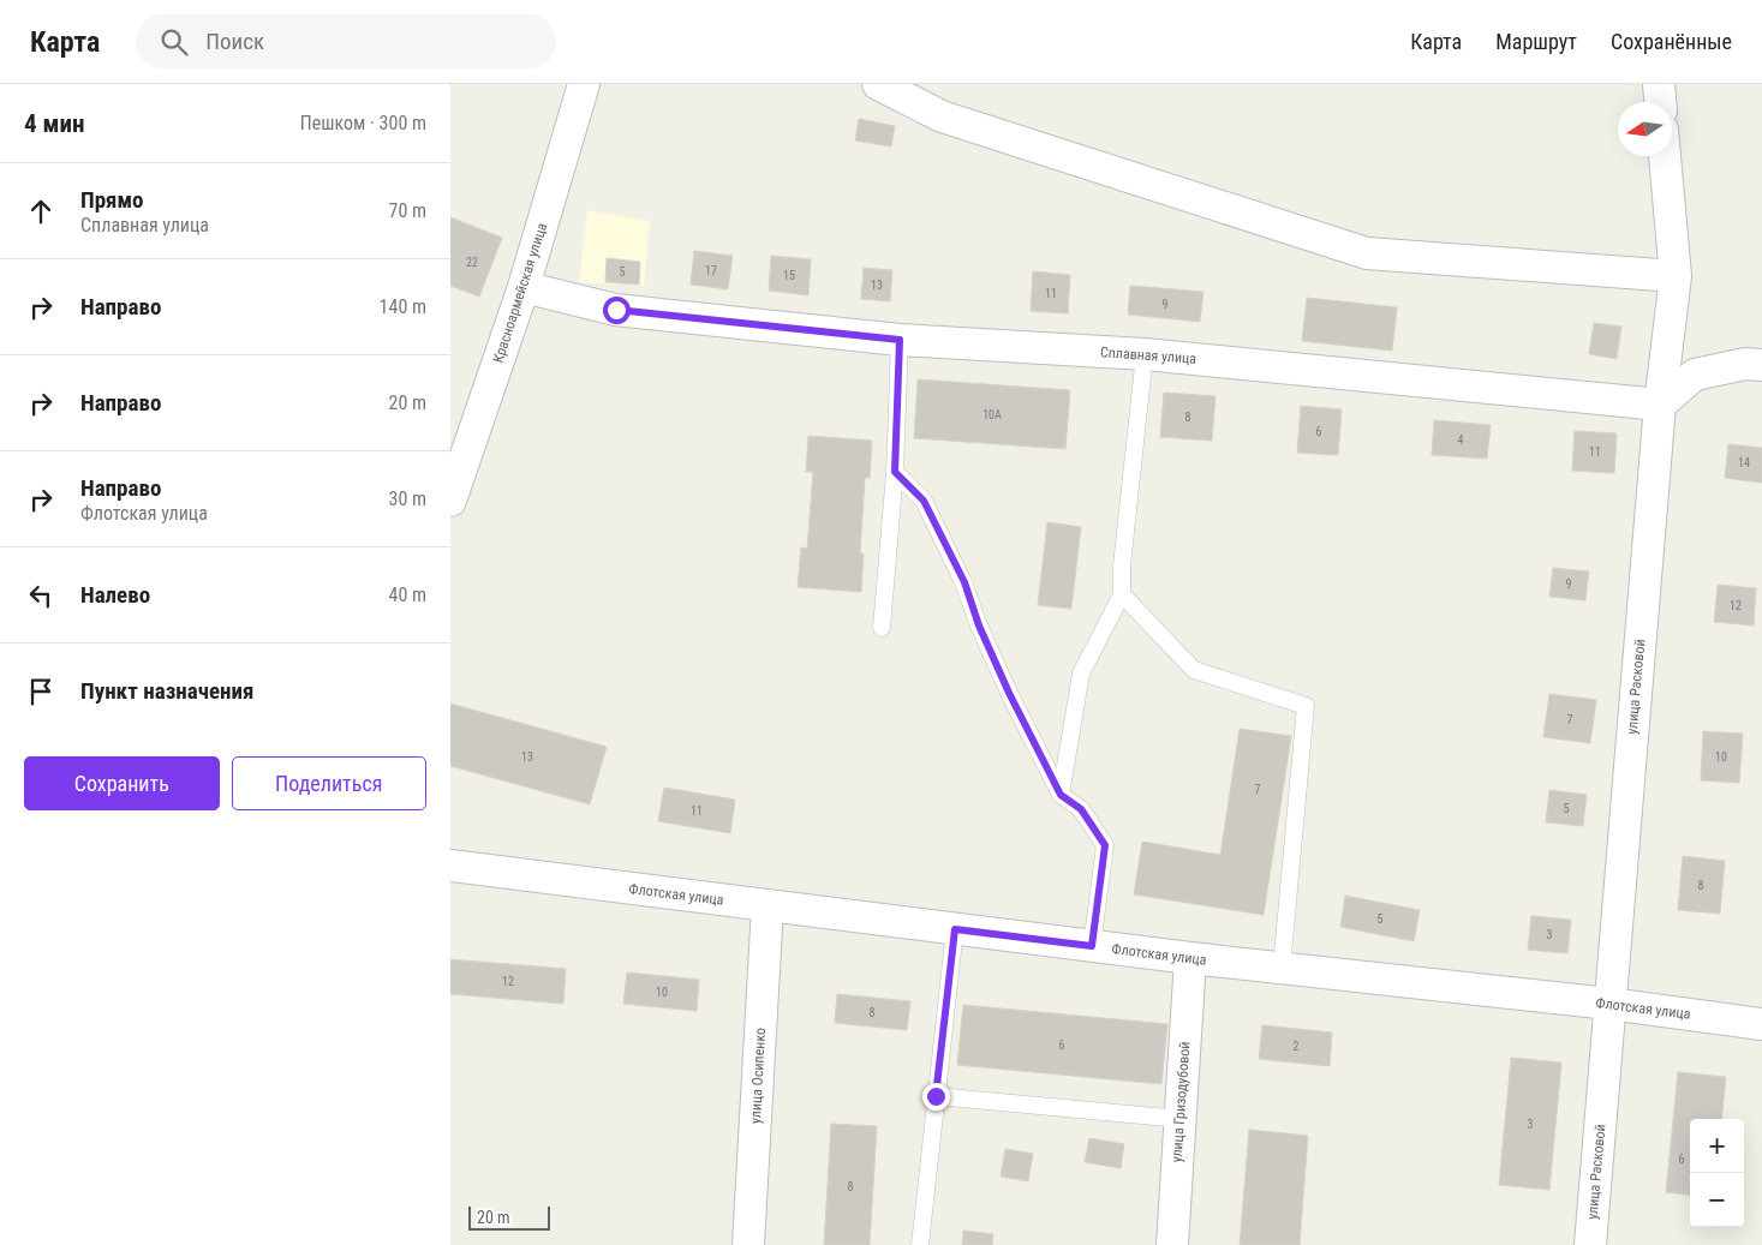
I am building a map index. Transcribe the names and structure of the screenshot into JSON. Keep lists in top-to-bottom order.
{
  "streets": {
    "street": [
      "Красноармейская улица",
      "Сплавная улица",
      "улица Расковой",
      "Флотская улица",
      "улица Осипенко",
      "улица Гризодубовой"
    ]
  },
  "crossings": [
    ["Красноармейская улица", "Сплавная улица"],
    ["Сплавная улица", "улица Расковой"],
    ["улица Расковой", "Флотская улица"],
    ["Флотская улица", "улица Осипенко"],
    ["Флотская улица", "улица Гризодубовой"]
  ],
  "house_numbers": [
    "22",
    "17",
    "5",
    "15",
    "13",
    "11",
    "9",
    "10А",
    "8",
    "6",
    "4",
    "11",
    "14",
    "9",
    "12",
    "7",
    "13",
    "10",
    "7",
    "5",
    "11",
    "8",
    "5",
    "3",
    "12",
    "10",
    "8",
    "6",
    "2",
    "3",
    "6",
    "8"
  ],
  "scale_bar": "20 m",
  "north": "left",
  "page": {
    "header": "Карта",
    "search": "Поиск",
    "nav": ["Карта", "Маршрут", "Сохранённые"],
    "heading": ["4 мин", "Пешком · 300 m"],
    "list": [
      ["Прямо", "Сплавная улица", "70 m"],
      ["Направо", "140 m"],
      ["Направо", "20 m"],
      ["Направо", "Флотская улица", "30 m"],
      ["Налево", "40 m"],
      "Пункт назначения"
    ],
    "buttons": ["Сохранить", "Поделиться"],
    "map_buttons": ["+", "−"],
    "scale": "20 m"
  }
}
